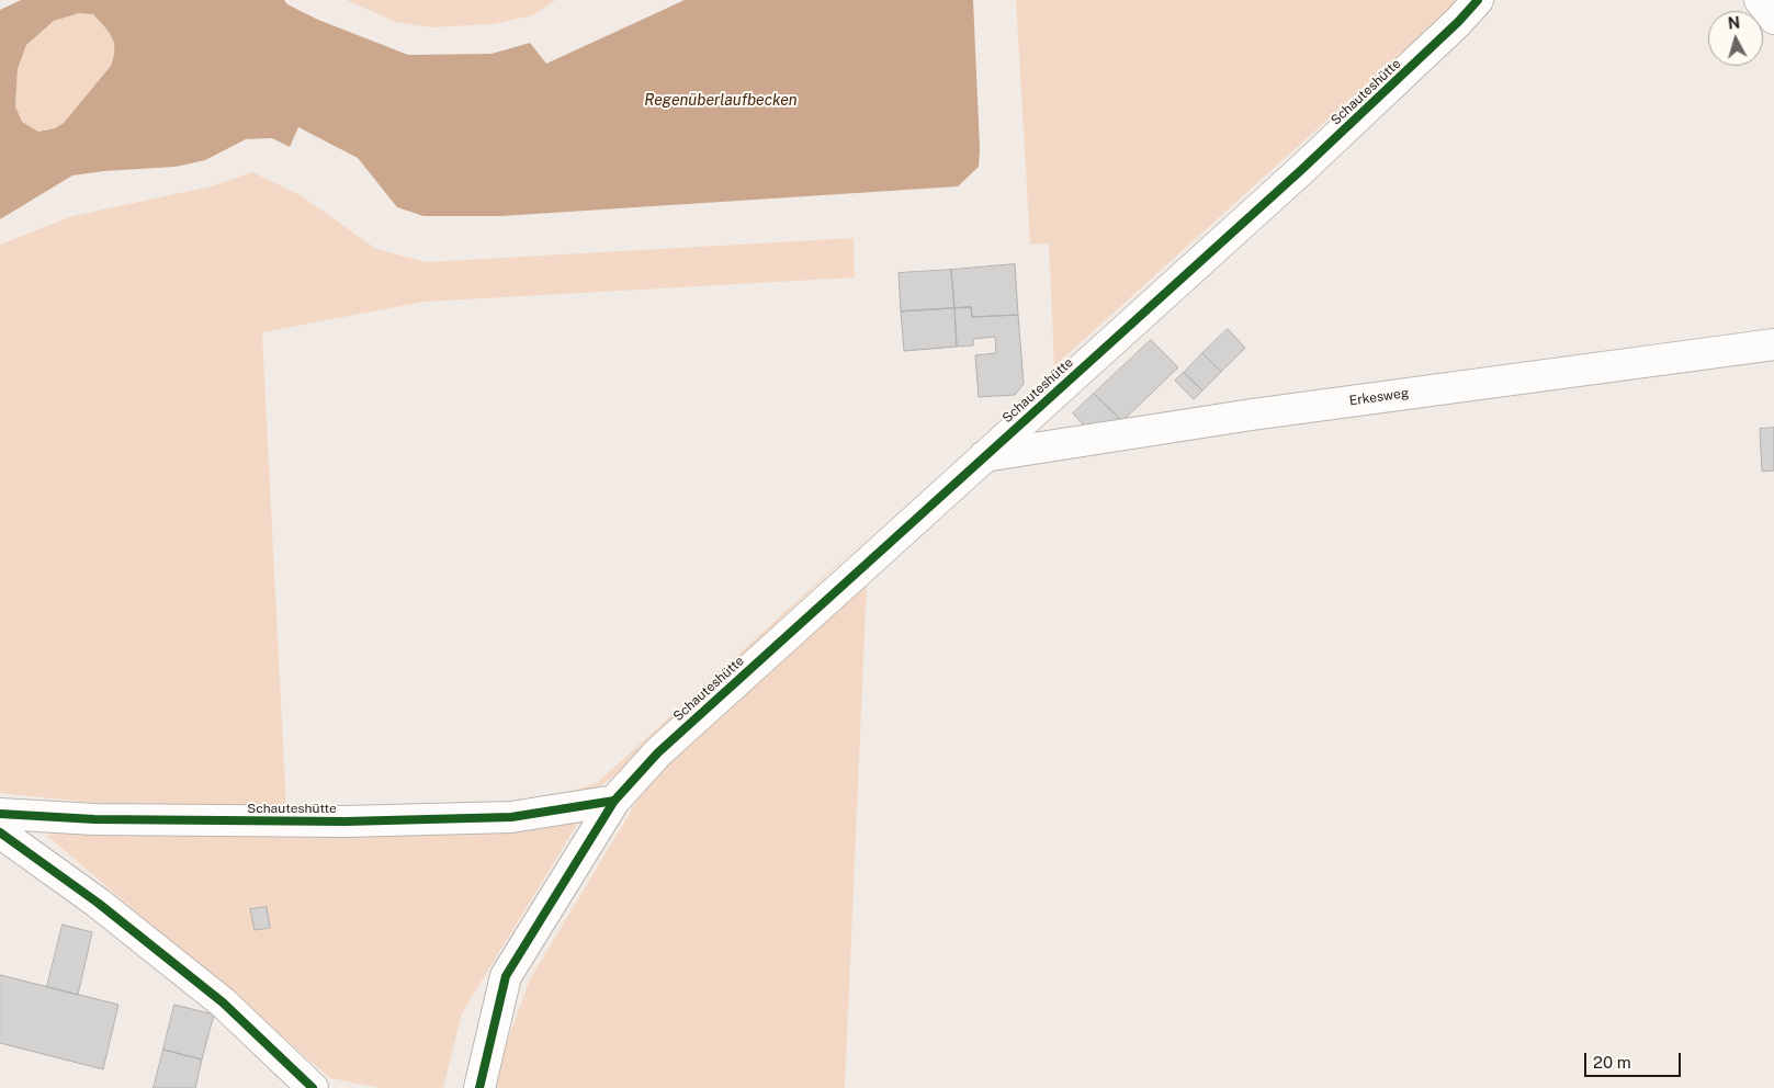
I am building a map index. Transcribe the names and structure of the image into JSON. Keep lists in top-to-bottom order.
{
  "streets": {
    "street": ["Schauteshütte", "Erkesweg"]
  },
  "crossings": [
    ["Schauteshütte", "Erkesweg"]
  ],
  "water": ["Regenüberlaufbecken"],
  "scale_bar": "20 m",
  "north": "top"
}
